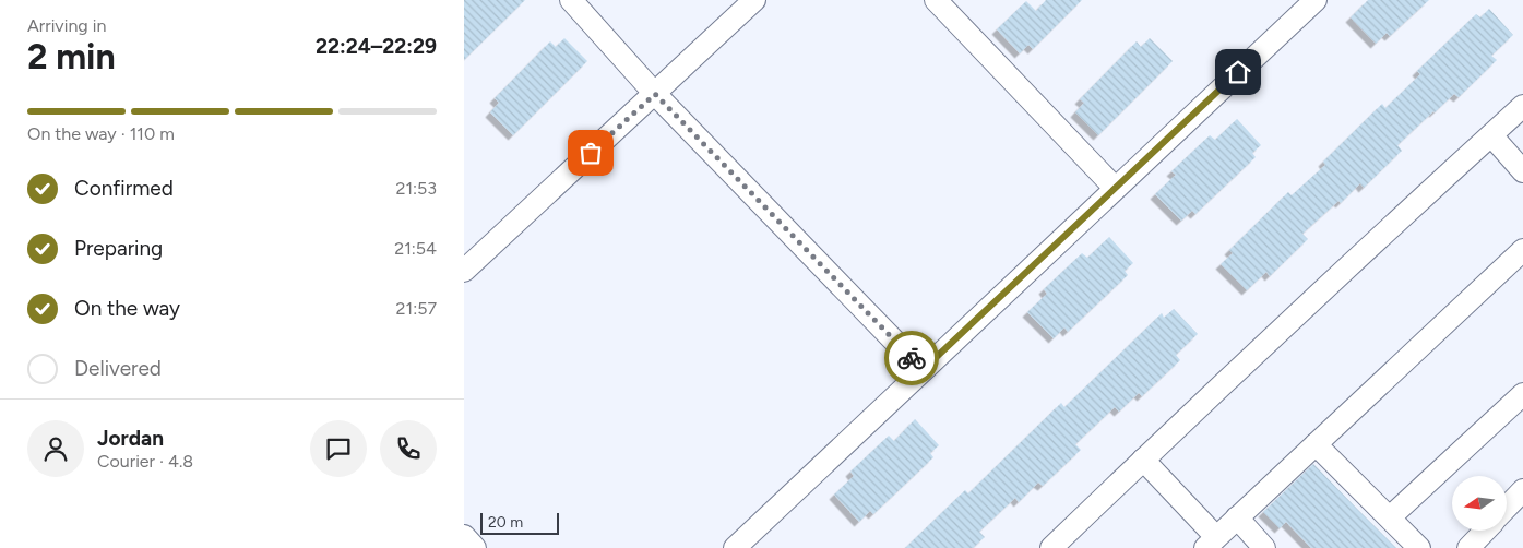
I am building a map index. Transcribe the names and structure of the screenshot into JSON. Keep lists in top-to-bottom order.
{
  "scale_bar": "20 m",
  "north": "left",
  "page": {
    "heading": ["2 min", "Arriving in", "22:24–22:29"],
    "panel": ["Jordan", "Courier · 4.8"],
    "bar": "On the way · 110 m",
    "list": [
      ["Confirmed", "21:53"],
      ["Preparing", "21:54"],
      ["On the way", "21:57"],
      "Delivered"
    ],
    "scale": "20 m"
  }
}
